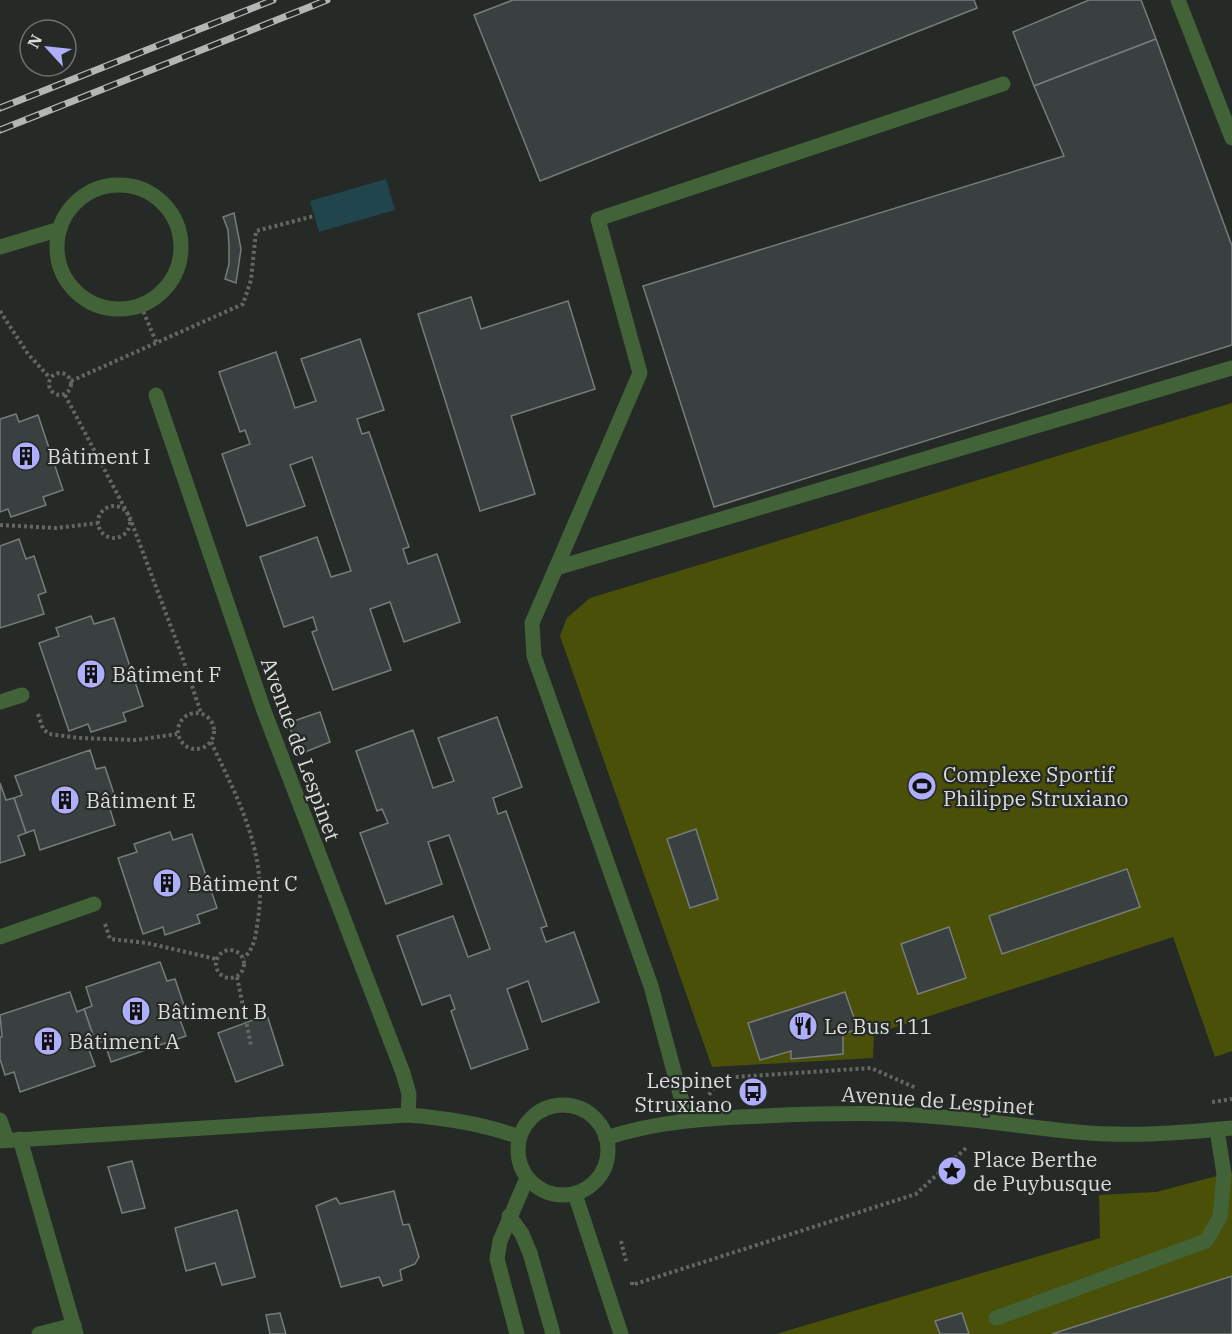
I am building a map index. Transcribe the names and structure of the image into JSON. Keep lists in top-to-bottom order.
{
  "streets": {
    "street": ["Avenue de Lespinet"]
  },
  "places": {
    "building": [
      "Bâtiment I",
      "Bâtiment F",
      "Bâtiment E",
      "Bâtiment C",
      "Bâtiment B",
      "Bâtiment A"
    ],
    "sports": ["Complexe Sportif Philippe Struxiano"],
    "restaurant": ["Le Bus 111"],
    "bus stop": ["Lespinet Struxiano"],
    "place": ["Place Berthe de Puybusque"]
  },
  "north": "top left"
}
